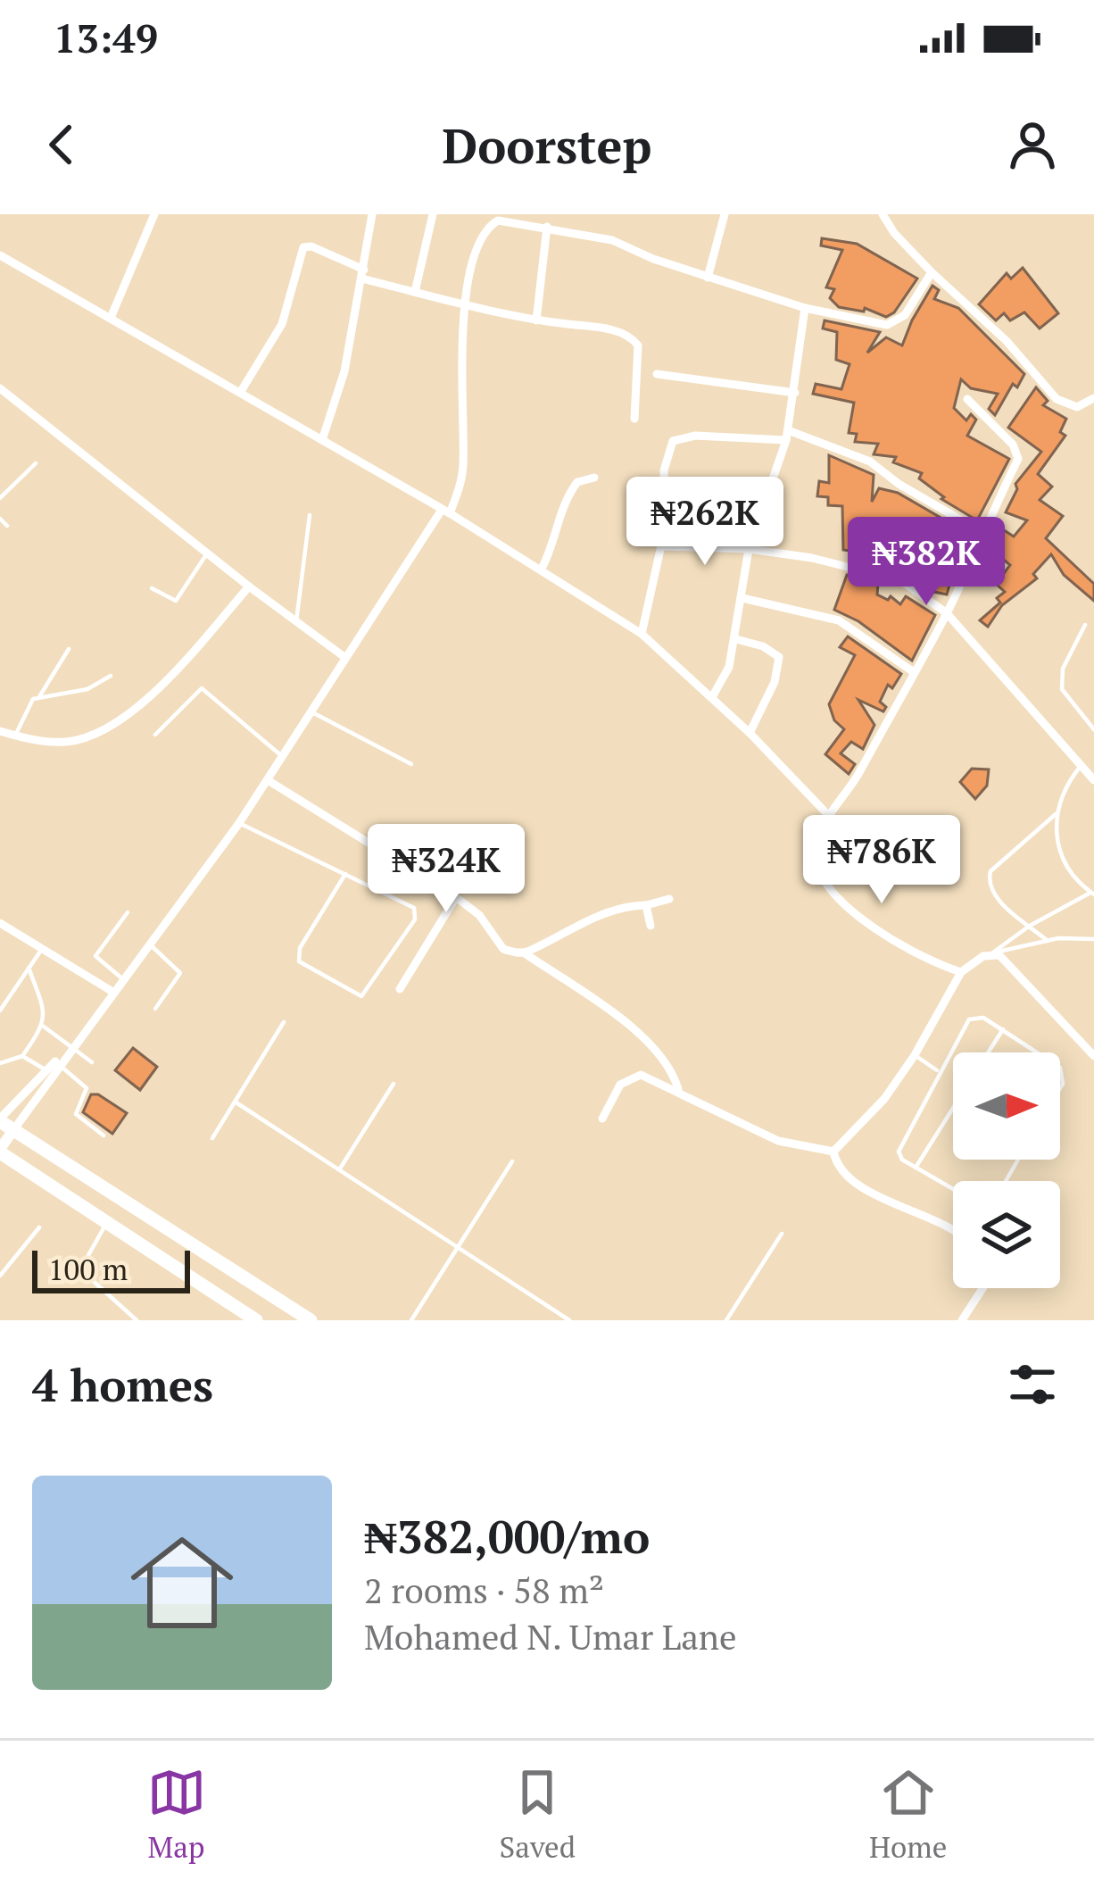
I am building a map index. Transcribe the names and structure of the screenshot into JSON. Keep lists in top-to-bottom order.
{
  "scale_bar": "100 m",
  "north": "right",
  "page": {
    "status": "13:49",
    "header": "Doorstep",
    "price": [
      "₦262K",
      "₦382K",
      "₦786K",
      "₦324K"
    ],
    "scale": "100 m",
    "heading": "4 homes",
    "list": [
      {
        "name": "₦382,000/mo",
        "note": "2 rooms · 58 m² · Mohamed N. Umar Lane"
      }
    ],
    "tabs": ["Map", "Saved", "Home"]
  }
}
